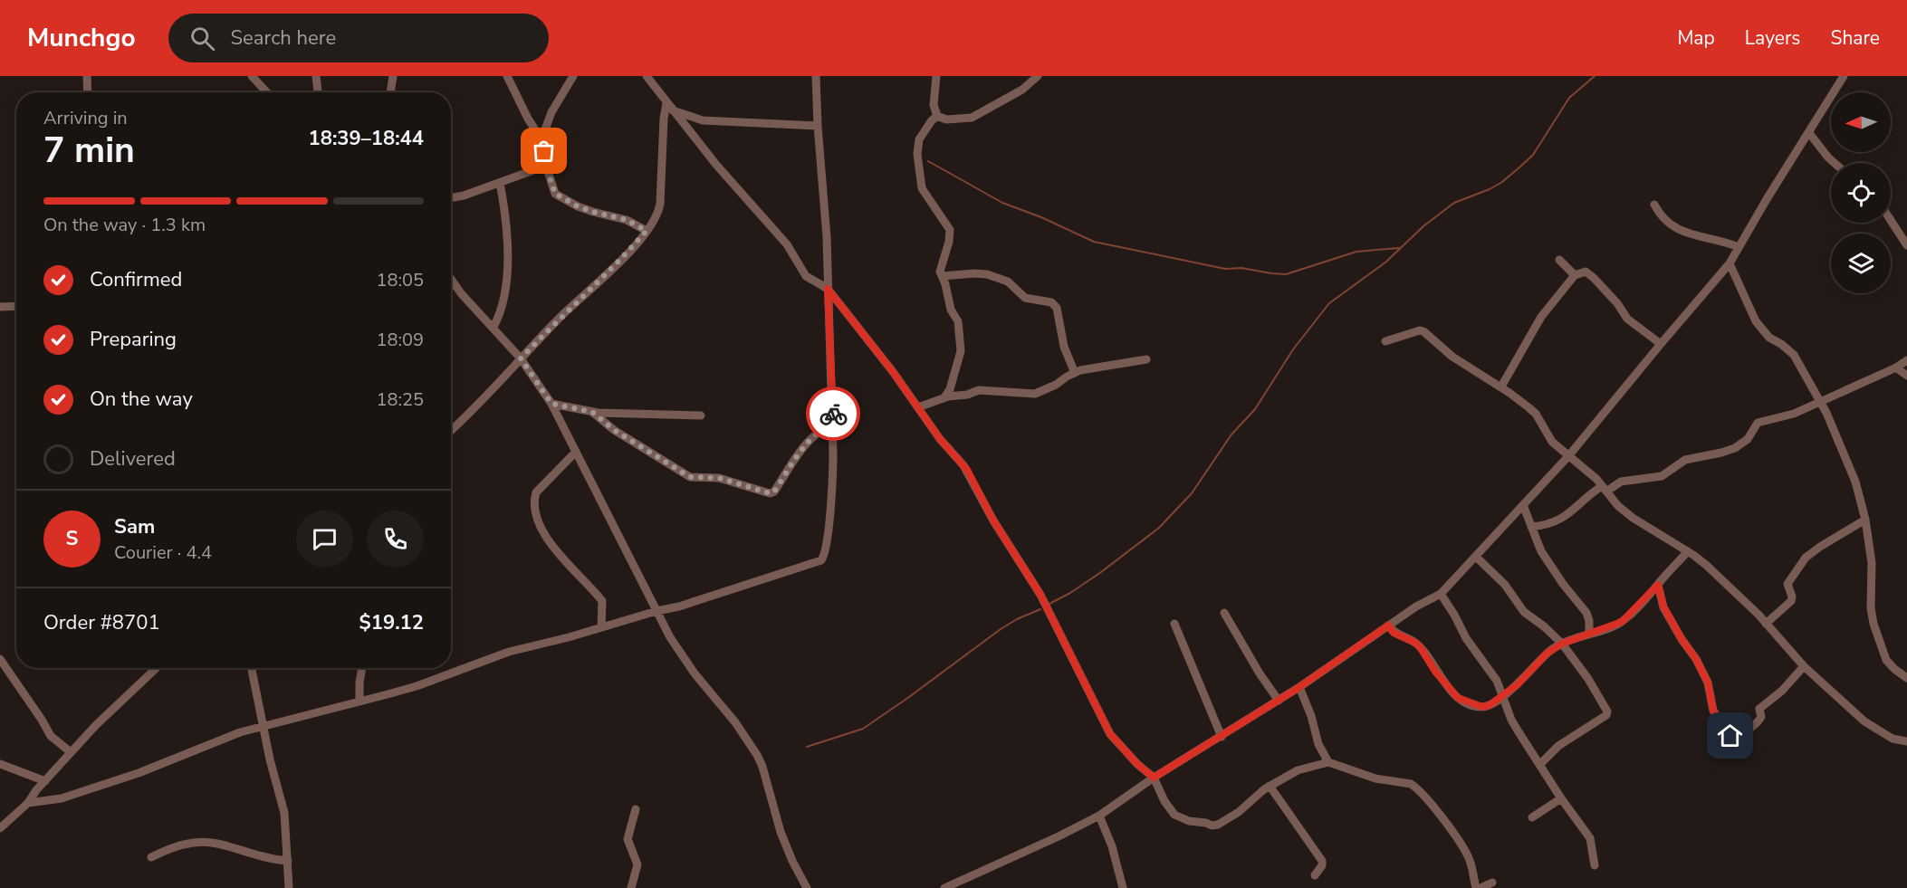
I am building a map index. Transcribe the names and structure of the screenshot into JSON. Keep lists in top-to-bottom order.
{
  "north": "left",
  "page": {
    "header": "Munchgo",
    "search": "Search here",
    "nav": ["Map", "Layers", "Share"],
    "heading": ["7 min", "Arriving in", "18:39–18:44"],
    "panel": [
      "Sam",
      "Courier · 4.4",
      "Order #8701",
      "$19.12"
    ],
    "bar": "On the way · 1.3 km",
    "list": [
      ["Confirmed", "18:05"],
      ["Preparing", "18:09"],
      ["On the way", "18:25"],
      "Delivered"
    ],
    "round": "S"
  }
}
